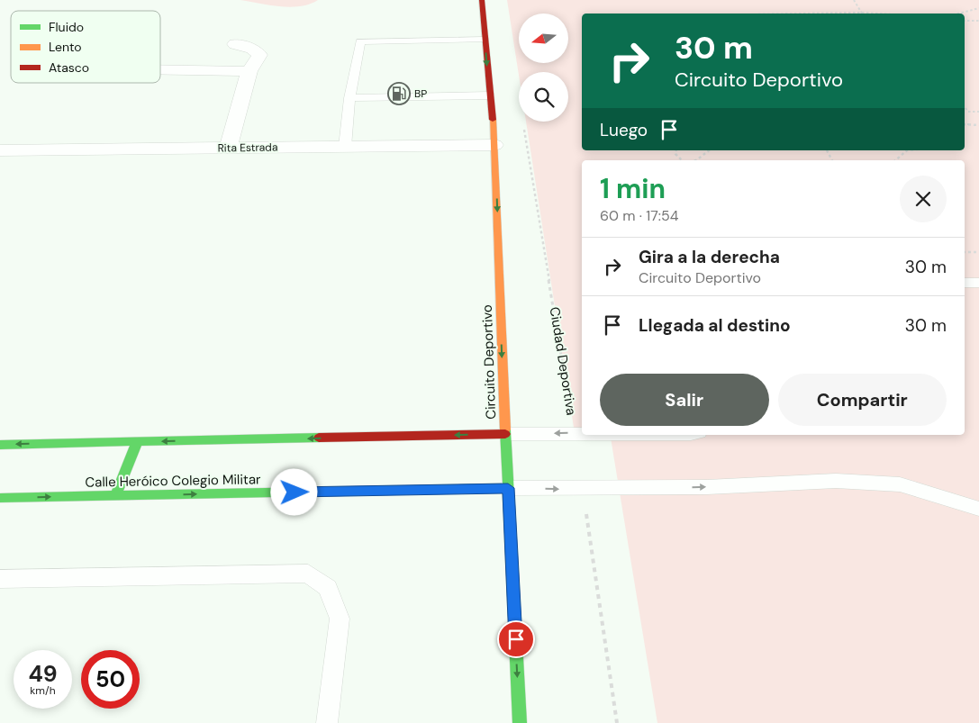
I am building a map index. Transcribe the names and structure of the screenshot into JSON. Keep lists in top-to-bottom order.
{
  "streets": {
    "main road": ["Circuito Deportivo", "Calle Heróico Colegio Militar"],
    "street": ["Rita Estrada"],
    "path": ["Ciudad Deportiva"]
  },
  "crossings": [
    ["Rita Estrada", "Circuito Deportivo"],
    ["Circuito Deportivo", "Calle Heróico Colegio Militar"]
  ],
  "one_way": ["Circuito Deportivo"],
  "places": {
    "fuel station": ["BP"]
  },
  "legend": ["Fluido", "Lento", "Atasco"],
  "north": "left",
  "page": {
    "turn": ["30 m", "Circuito Deportivo"],
    "then": "Luego",
    "heading": ["1 min", "60 m · 17:54"],
    "list": [
      {
        "name": "Gira a la derecha",
        "note": "Circuito Deportivo",
        "value": "30 m"
      },
      {
        "name": "Llegada al destino",
        "value": "30 m"
      }
    ],
    "buttons": ["Salir", "Compartir"],
    "speed": "49 km/h",
    "limit": "50"
  }
}
